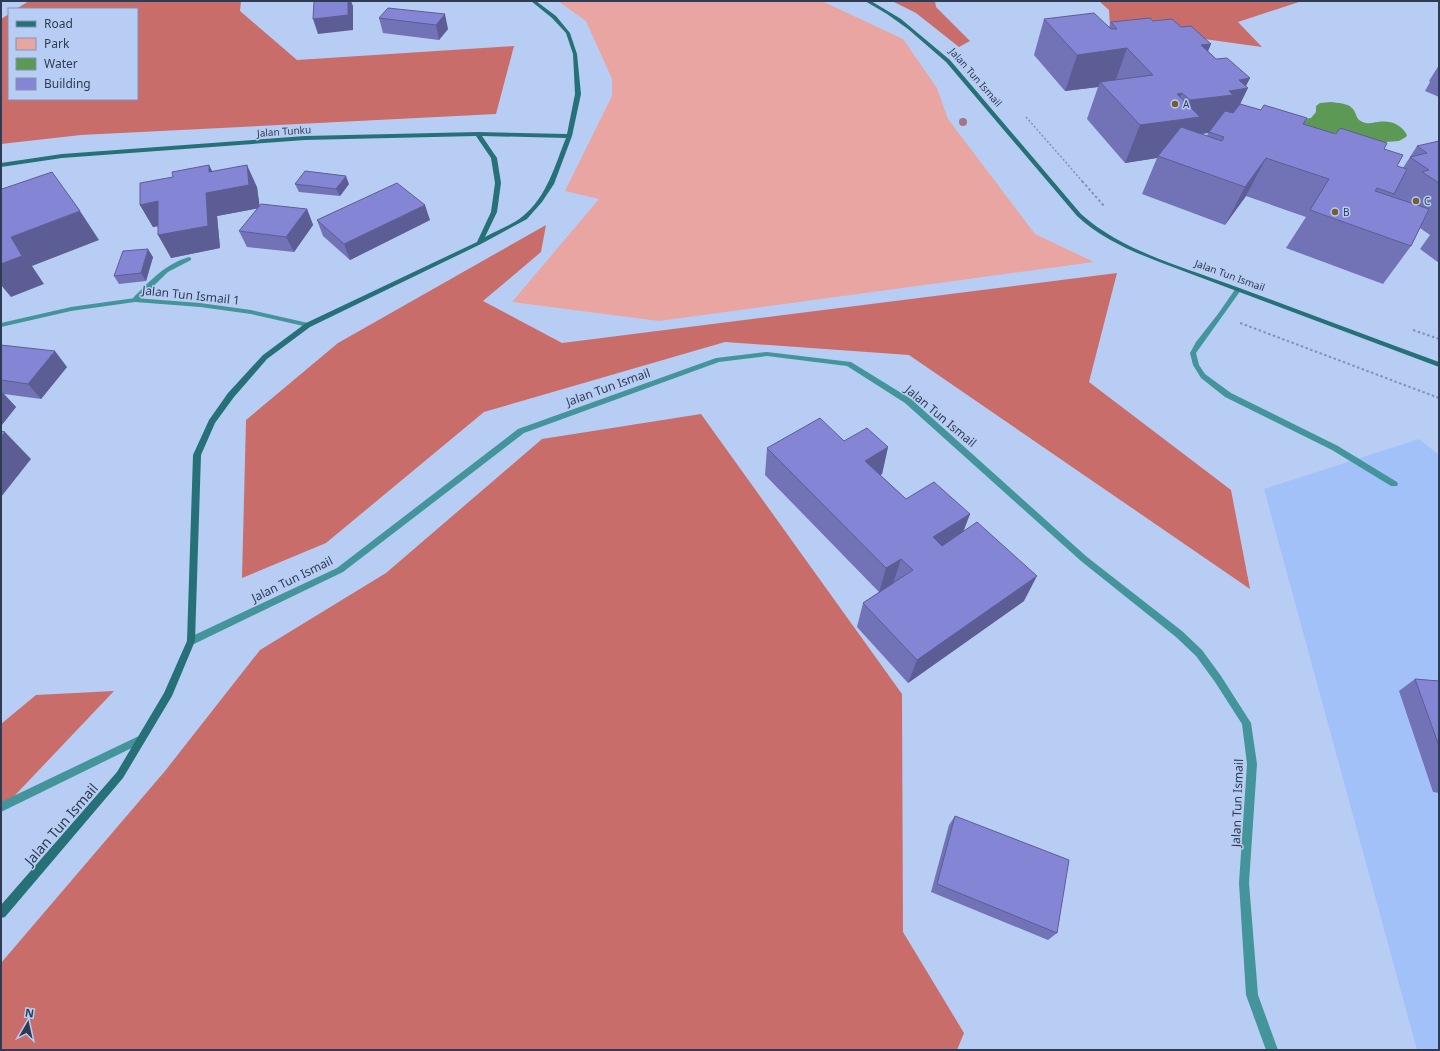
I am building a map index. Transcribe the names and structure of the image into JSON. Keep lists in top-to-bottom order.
{
  "streets": {
    "street": ["Jalan Tun Ismail", "Jalan Tunku", "Jalan Tun Ismail 1"]
  },
  "crossings": [
    ["Jalan Tun Ismail", "Jalan Tunku"],
    ["Jalan Tun Ismail", "Jalan Tun Ismail 1"]
  ],
  "places": ["A", "C", "B"],
  "legend": [
    "Road",
    "Park",
    "Water",
    "Building"
  ],
  "north": "top"
}
